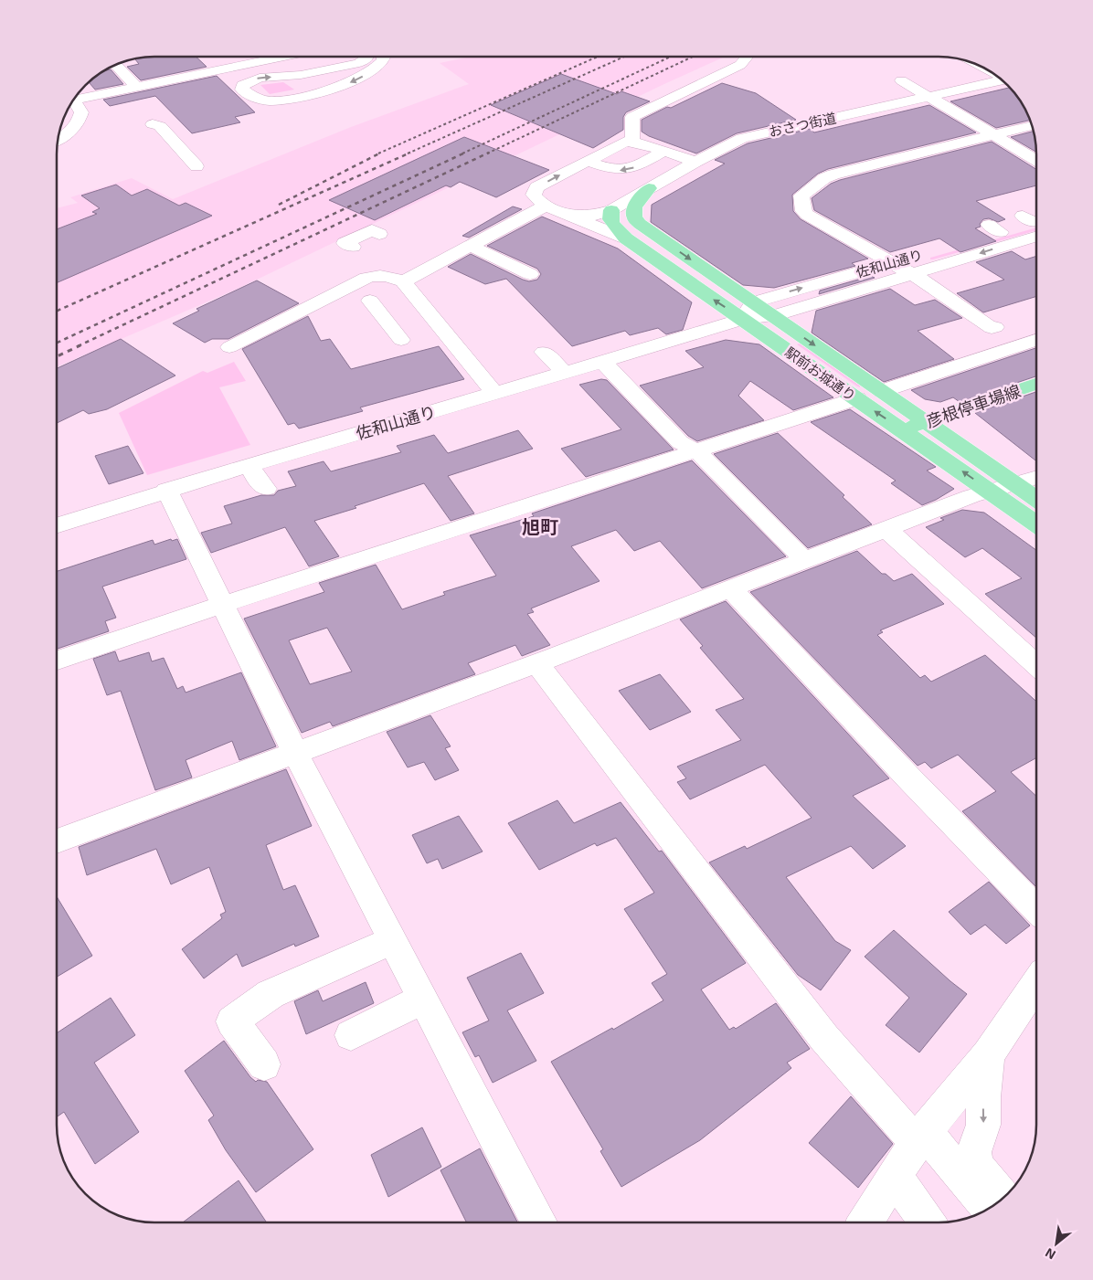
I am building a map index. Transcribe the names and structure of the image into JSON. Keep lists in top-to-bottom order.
{
  "streets": {
    "main road": ["駅前お城通り", "彦根停車場線"],
    "street": ["おさつ街道", "佐和山通り"]
  },
  "crossings": [
    ["おさつ街道", "駅前お城通り"],
    ["佐和山通り", "駅前お城通り"],
    ["駅前お城通り", "彦根停車場線"]
  ],
  "districts": ["旭町"],
  "north": "bottom left"
}
